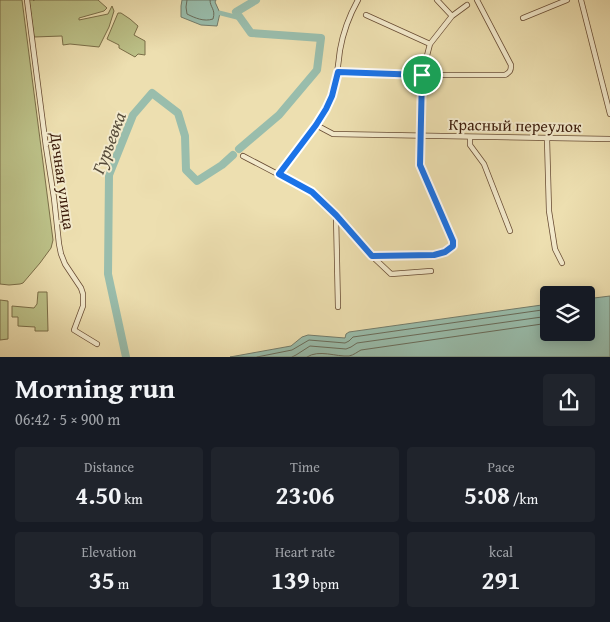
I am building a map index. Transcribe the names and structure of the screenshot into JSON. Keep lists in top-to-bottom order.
{
  "streets": {
    "street": ["Красный переулок", "Дачная улица"]
  },
  "water": ["Гурьевка"],
  "page": {
    "heading": ["Morning run", "06:42 · 5 × 900 m"],
    "stats": [
      ["Distance", "4.50 km"],
      ["Time", "23:06"],
      ["Pace", "5:08 /km"],
      ["Elevation", "35 m"],
      ["Heart rate", "139 bpm"],
      ["kcal", "291"]
    ]
  }
}
